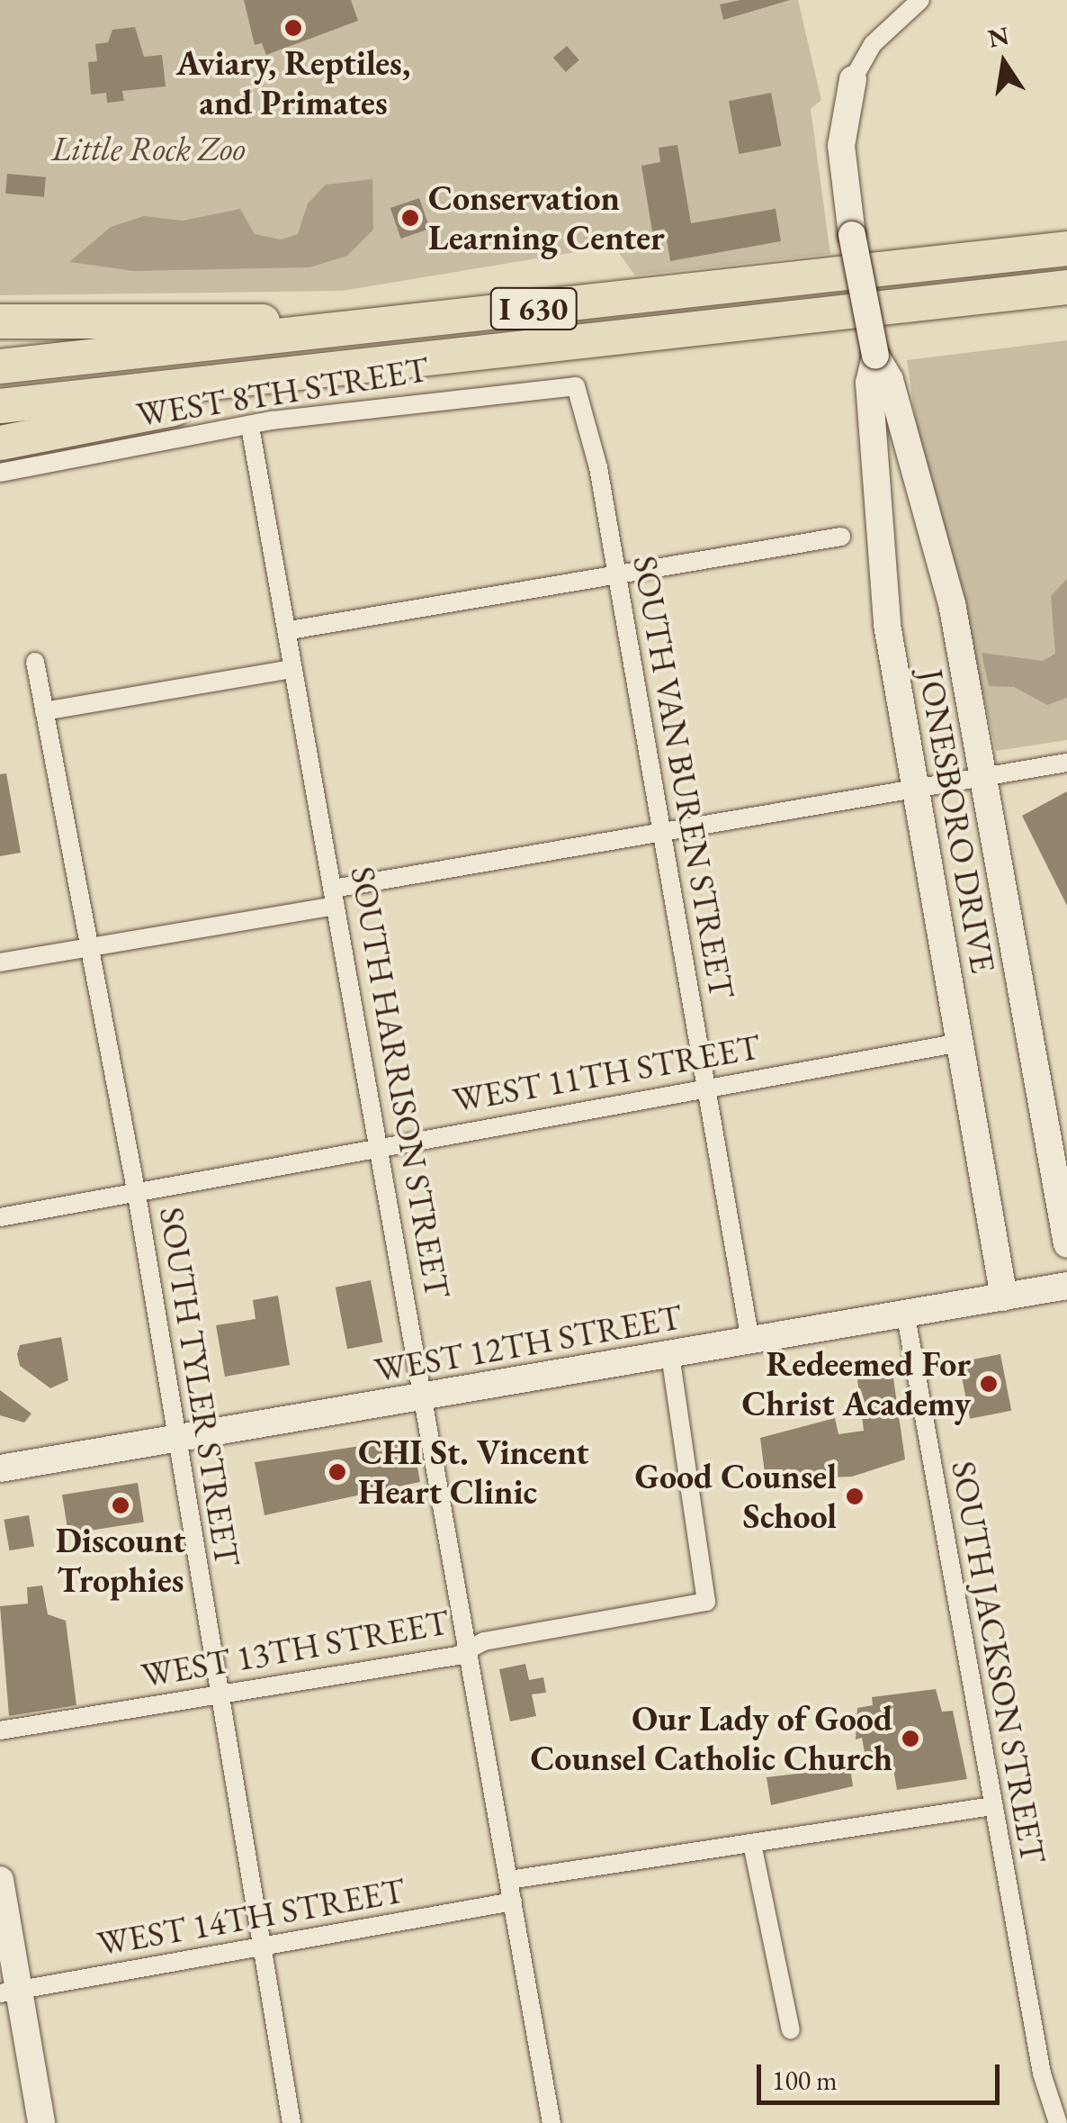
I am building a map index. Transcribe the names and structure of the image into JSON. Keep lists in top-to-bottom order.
{
  "streets": {
    "highway": ["I 630"],
    "street": [
      "WEST 8TH STREET",
      "SOUTH VAN BUREN STREET",
      "JONESBORO DRIVE",
      "WEST 11TH STREET",
      "SOUTH HARRISON STREET",
      "WEST 12TH STREET",
      "SOUTH TYLER STREET",
      "WEST 13TH STREET",
      "SOUTH JACKSON STREET",
      "WEST 14TH STREET"
    ]
  },
  "crossings": [
    ["WEST 8TH STREET", "SOUTH VAN BUREN STREET"],
    ["WEST 8TH STREET", "SOUTH HARRISON STREET"],
    ["SOUTH VAN BUREN STREET", "WEST 11TH STREET"],
    ["SOUTH VAN BUREN STREET", "WEST 12TH STREET"],
    ["JONESBORO DRIVE", "WEST 11TH STREET"],
    ["JONESBORO DRIVE", "WEST 12TH STREET"],
    ["WEST 11TH STREET", "SOUTH HARRISON STREET"],
    ["WEST 11TH STREET", "SOUTH TYLER STREET"],
    ["SOUTH HARRISON STREET", "WEST 12TH STREET"],
    ["SOUTH HARRISON STREET", "WEST 13TH STREET"],
    ["SOUTH HARRISON STREET", "WEST 14TH STREET"],
    ["WEST 12TH STREET", "SOUTH TYLER STREET"],
    ["WEST 12TH STREET", "WEST 13TH STREET"],
    ["WEST 12TH STREET", "SOUTH JACKSON STREET"],
    ["SOUTH TYLER STREET", "WEST 13TH STREET"],
    ["SOUTH TYLER STREET", "WEST 14TH STREET"]
  ],
  "parks": ["Little Rock Zoo"],
  "places": [
    "Aviary, Reptiles, and Primates",
    "Conservation Learning Center",
    "Redeemed For Christ Academy",
    "CHI St. Vincent Heart Clinic",
    "Good Counsel School",
    "Discount Trophies",
    "Our Lady of Good Counsel Catholic Church"
  ],
  "scale_bar": "100 m",
  "north": "top"
}
